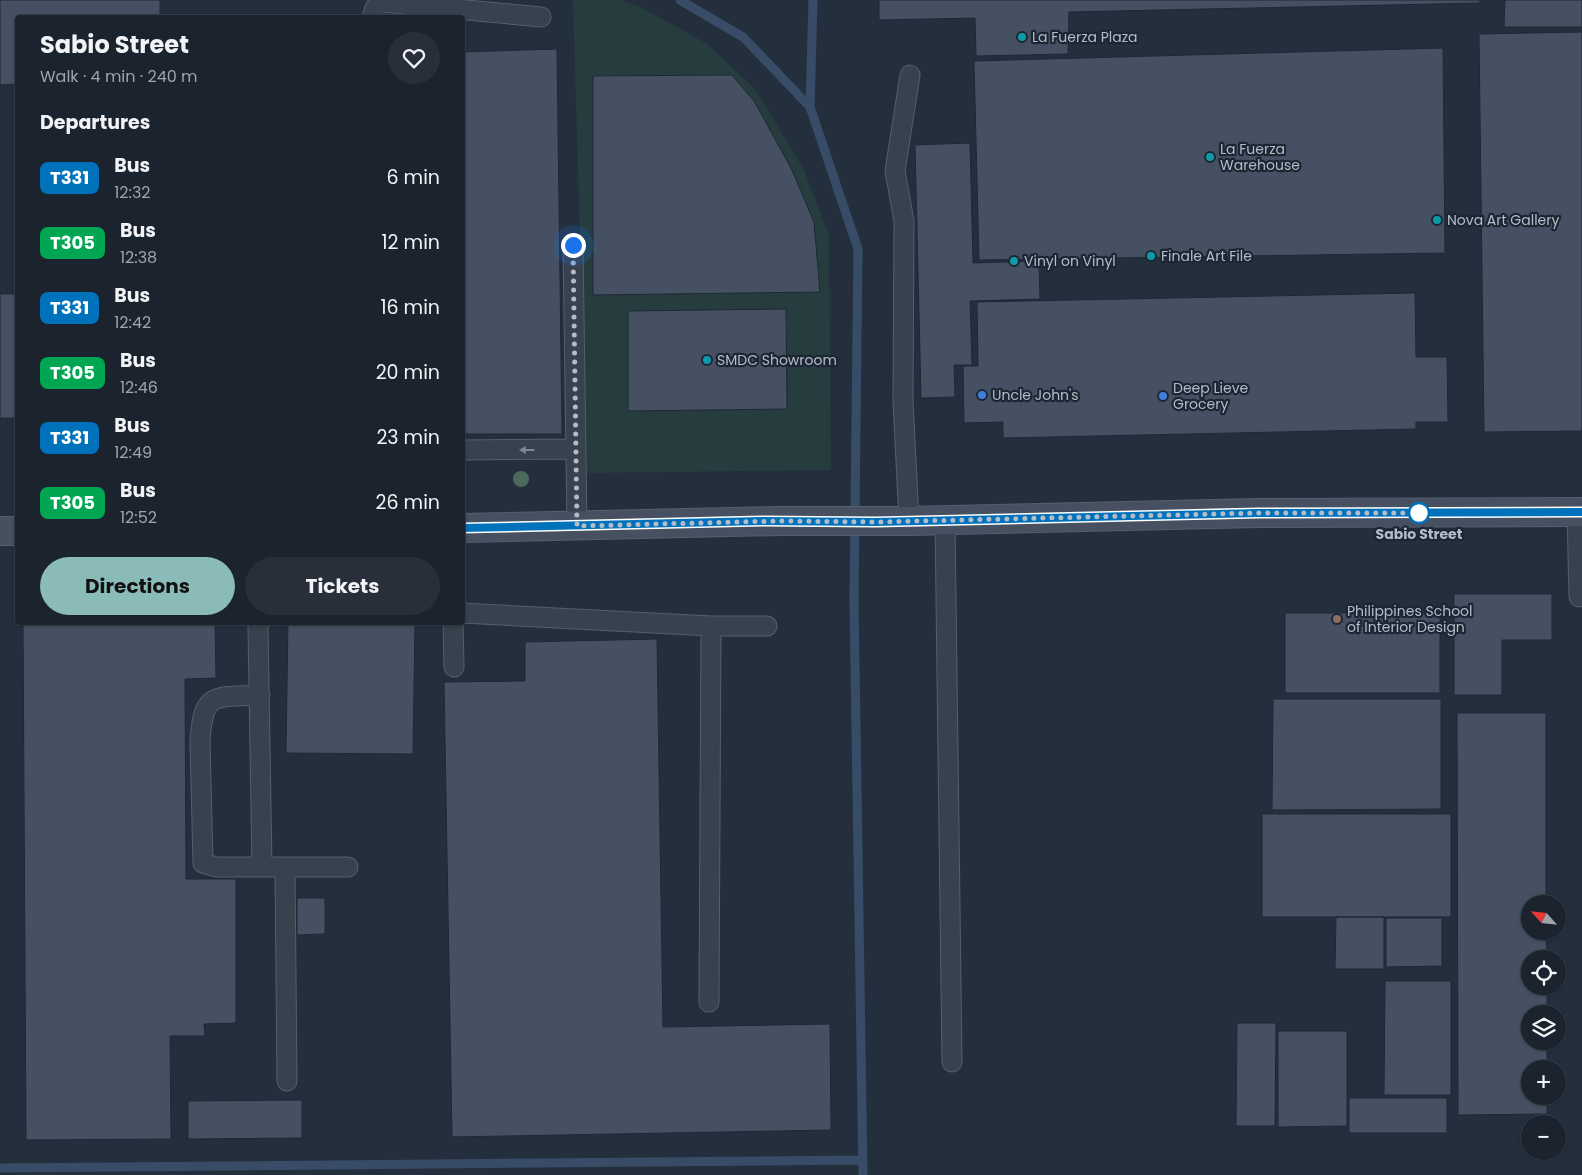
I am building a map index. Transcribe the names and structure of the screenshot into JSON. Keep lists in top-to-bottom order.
{
  "places": [
    "La Fuerza Plaza",
    "La Fuerza Warehouse",
    "Nova Art Gallery",
    "Finale Art File",
    "Vinyl on Vinyl",
    "SMDC Showroom",
    "Uncle John's",
    "Deep Lieve Grocery",
    "Sabio Street",
    "Philippines School of Interior Design"
  ],
  "lines": ["bus line T331"],
  "north": "top left",
  "page": {
    "heading": [
      ["Sabio Street", "Walk · 4 min · 240 m"],
      "Departures"
    ],
    "list": [
      {
        "mark": "T331",
        "name": "Bus",
        "note": "12:32",
        "value": "6 min"
      },
      {
        "mark": "T305",
        "name": "Bus",
        "note": "12:38",
        "value": "12 min"
      },
      {
        "mark": "T331",
        "name": "Bus",
        "note": "12:42",
        "value": "16 min"
      },
      {
        "mark": "T305",
        "name": "Bus",
        "note": "12:46",
        "value": "20 min"
      },
      {
        "mark": "T331",
        "name": "Bus",
        "note": "12:49",
        "value": "23 min"
      },
      {
        "mark": "T305",
        "name": "Bus",
        "note": "12:52",
        "value": "26 min"
      }
    ],
    "buttons": ["Directions", "Tickets"],
    "map_buttons": ["+", "−"]
  }
}
